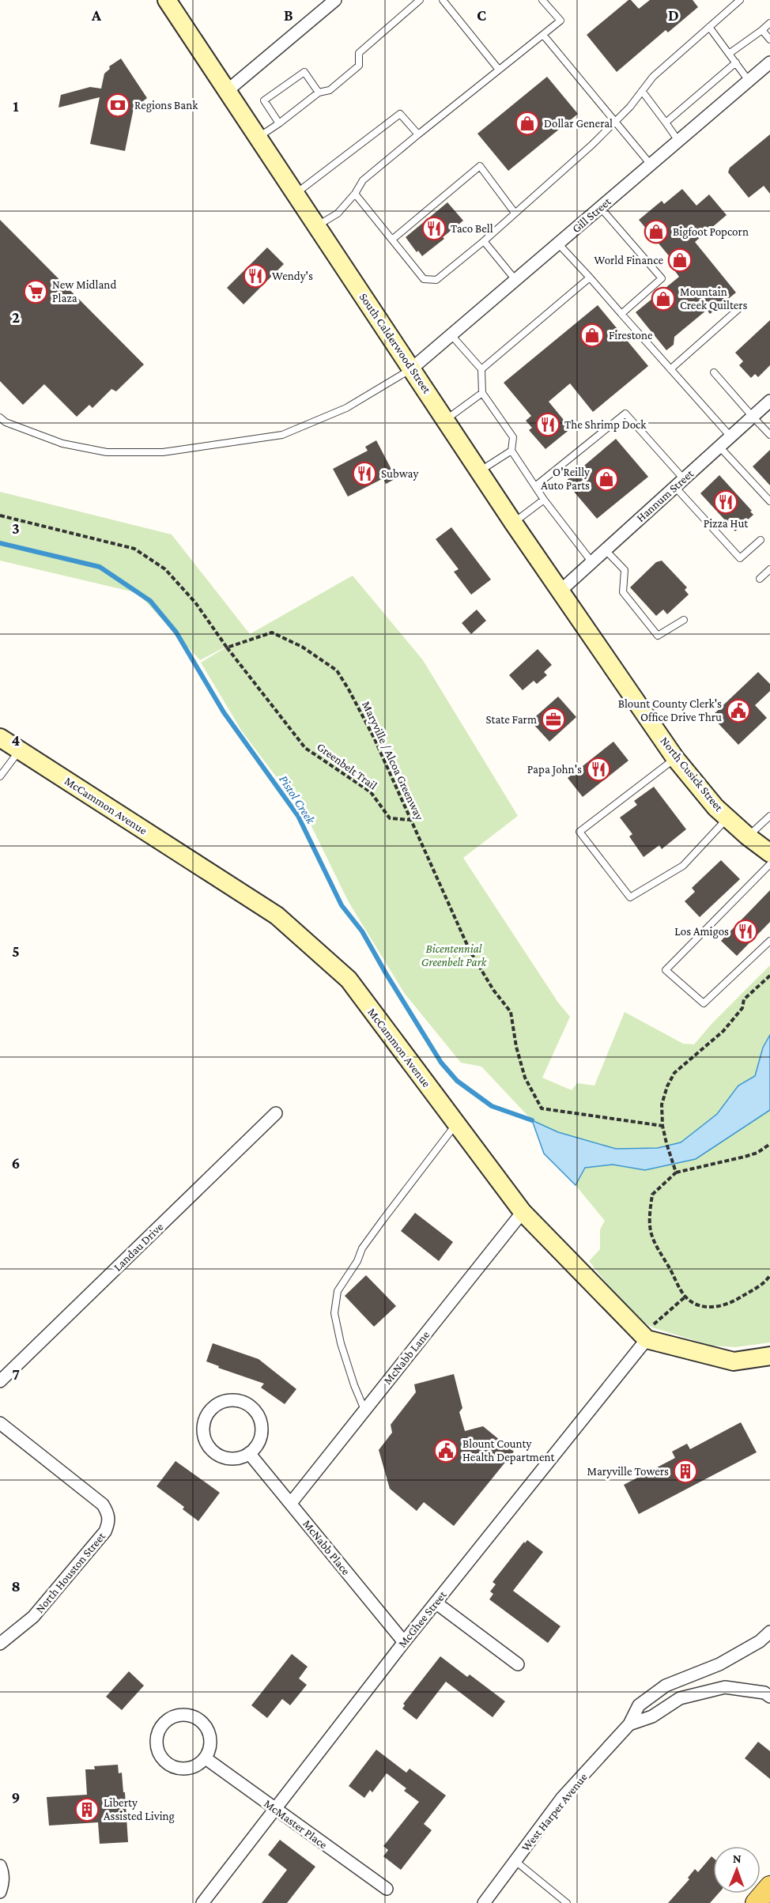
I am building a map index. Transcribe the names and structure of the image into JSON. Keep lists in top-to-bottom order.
{
  "streets": {
    "main road": ["South Calderwood Street", "North Cusick Street", "McCammon Avenue"],
    "street": [
      "Gill Street",
      "Hannum Street",
      "Landau Drive",
      "McNabb Lane",
      "McNabb Place",
      "North Houston Street",
      "McGhee Street",
      "West Harper Avenue",
      "McMaster Place"
    ],
    "path": ["Maryville / Alcoa Greenway", "Greenbelt Trail"]
  },
  "crossings": [
    ["Gill Street", "South Calderwood Street"],
    ["South Calderwood Street", "Hannum Street"],
    ["South Calderwood Street", "North Cusick Street"],
    ["Maryville / Alcoa Greenway", "Greenbelt Trail"],
    ["McCammon Avenue", "McNabb Lane"],
    ["McCammon Avenue", "McGhee Street"],
    ["McNabb Lane", "McNabb Place"],
    ["McNabb Place", "McGhee Street"],
    ["McGhee Street", "McMaster Place"]
  ],
  "water": ["Pistol Creek"],
  "parks": ["Bicentennial Greenbelt Park"],
  "places": {
    "bank": ["Regions Bank"],
    "shop": [
      "Dollar General",
      "Bigfoot Popcorn",
      "World Finance",
      "Mountain Creek Quilters",
      "Firestone",
      "O'Reilly Auto Parts"
    ],
    "restaurant": [
      "Taco Bell",
      "Wendy's",
      "The Shrimp Dock",
      "Subway",
      "Pizza Hut",
      "Papa John's",
      "Los Amigos"
    ],
    "supermarket": ["New Midland Plaza"],
    "public building": ["Blount County Clerk's Office Drive Thru", "Blount County Health Department"],
    "office": ["State Farm"],
    "building": ["Maryville Towers", "Liberty Assisted Living"]
  },
  "north": "top",
  "grid": {
    "columns": [
      "A",
      "B",
      "C",
      "D"
    ],
    "rows": [
      "1",
      "2",
      "3",
      "4",
      "5",
      "6",
      "7",
      "8",
      "9"
    ]
  }
}
